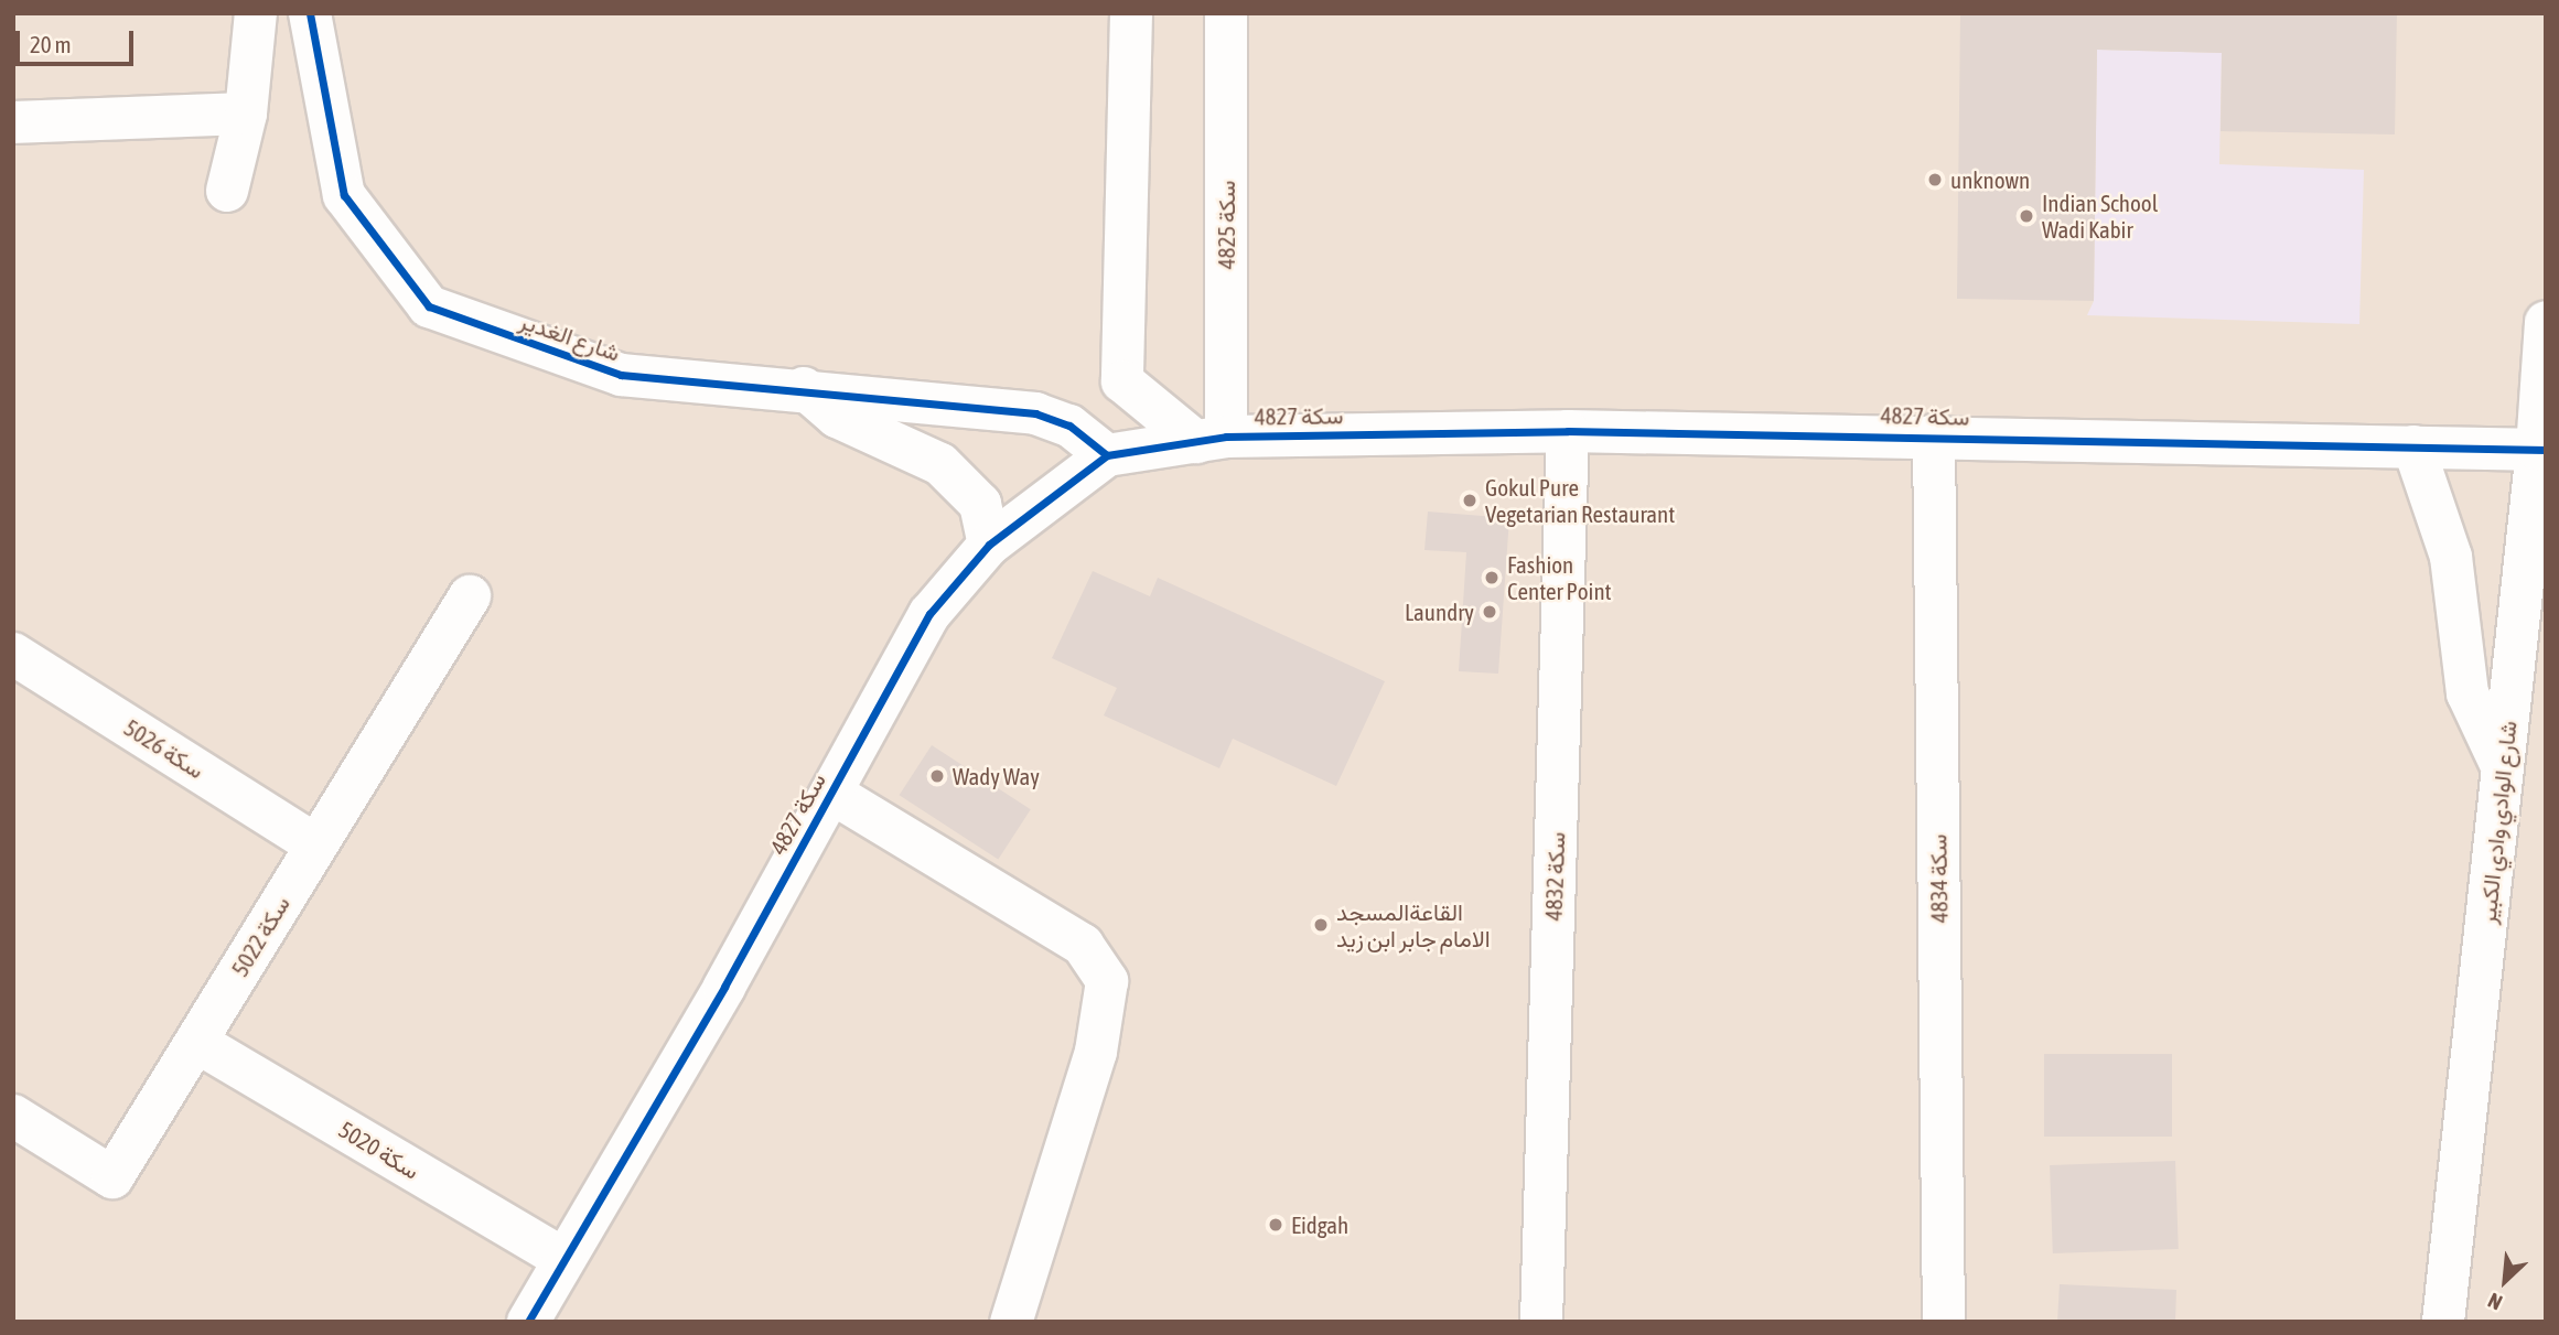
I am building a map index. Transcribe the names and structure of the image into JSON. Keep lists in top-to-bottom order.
{
  "streets": {
    "street": [
      "سكة 4825",
      "شارع الغدير",
      "سكة 4827",
      "سكة 5026",
      "شارع الوادي وادي الكبير",
      "سكة 4832",
      "سكة 4834",
      "سكة 5022",
      "سكة 5020"
    ]
  },
  "crossings": [
    ["سكة 4825", "سكة 4827"],
    ["شارع الغدير", "سكة 4827"],
    ["سكة 4827", "شارع الوادي وادي الكبير"],
    ["سكة 4827", "سكة 4832"],
    ["سكة 4827", "سكة 4834"],
    ["سكة 4827", "سكة 5020"],
    ["سكة 5026", "سكة 5022"],
    ["سكة 5022", "سكة 5020"]
  ],
  "places": [
    "unknown",
    "Indian School Wadi Kabir",
    "Gokul Pure Vegetarian Restaurant",
    "Fashion Center Point",
    "Laundry",
    "Wady Way",
    "القاعةالمسجد الامام جابر ابن زيد",
    "Eidgah"
  ],
  "scale_bar": "20 m",
  "north": "bottom left"
}
